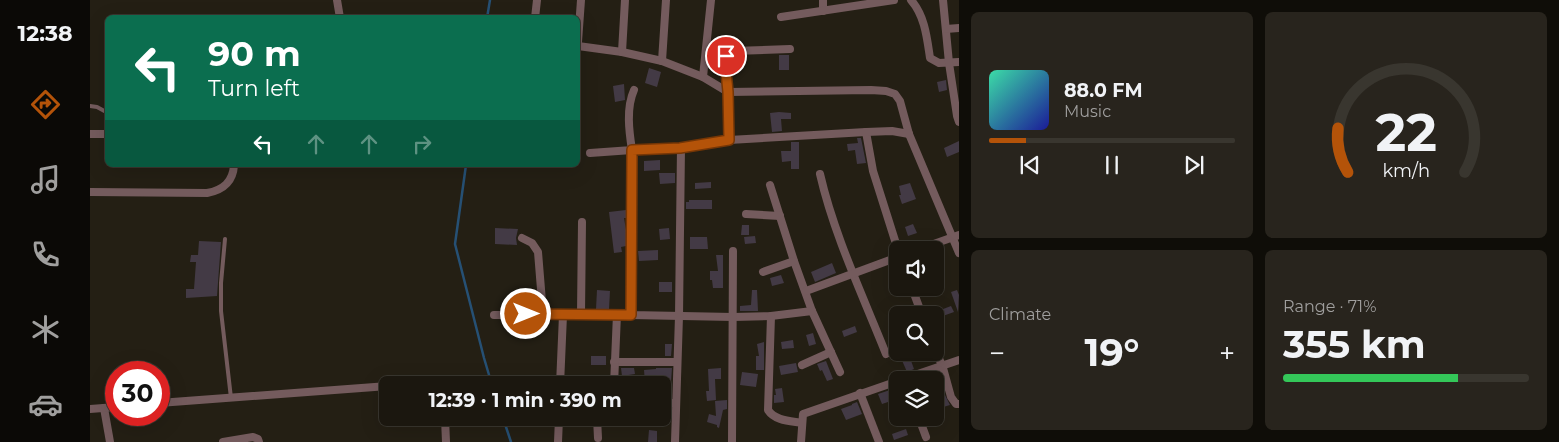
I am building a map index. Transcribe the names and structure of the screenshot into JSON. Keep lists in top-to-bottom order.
{
  "page": {
    "tabs": "12:38",
    "turn": ["90 m", "Turn left"],
    "song": ["88.0 FM", "Music"],
    "tile": [
      "Climate",
      ["Range · 71%", "355 km"]
    ],
    "heat": ["−", "19°", "+"],
    "limit": "30",
    "trip": "12:39 · 1 min · 390 m",
    "gauge": ["22", "km/h"]
  }
}
